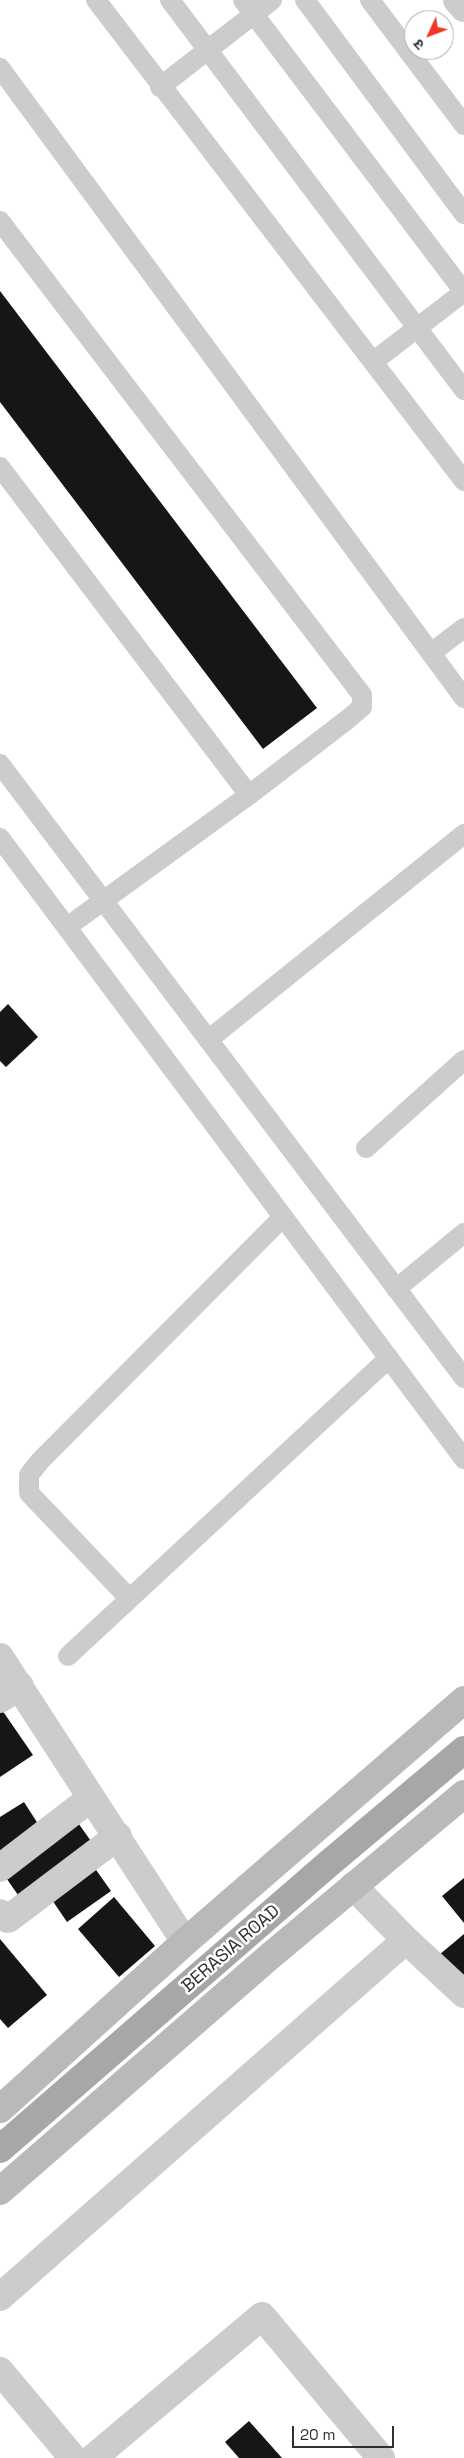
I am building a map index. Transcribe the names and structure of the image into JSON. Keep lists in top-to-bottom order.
{
  "streets": {
    "main road": ["BERASIA ROAD"]
  },
  "scale_bar": "20 m",
  "north": "bottom left"
}
